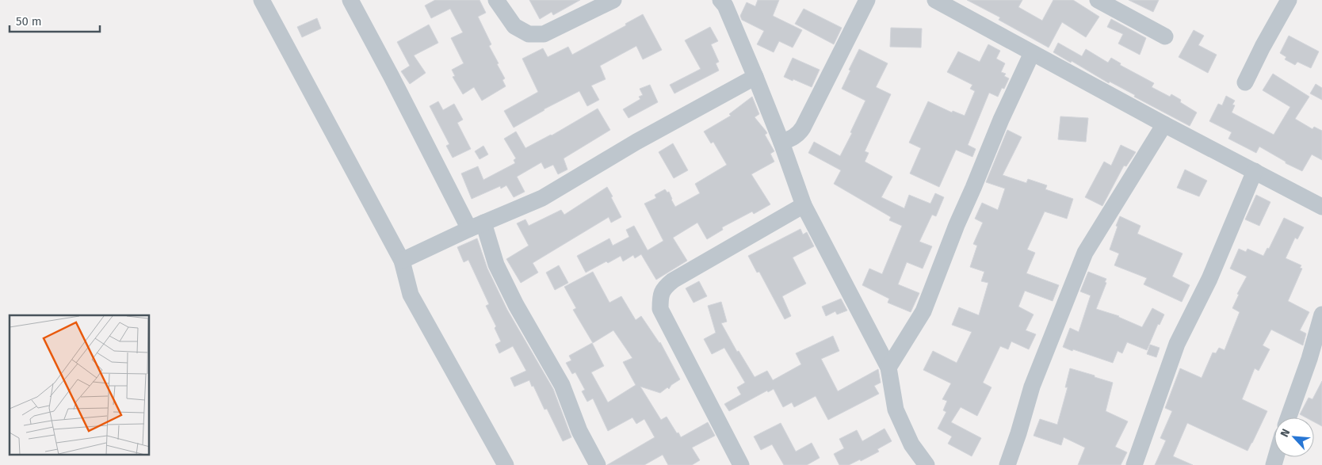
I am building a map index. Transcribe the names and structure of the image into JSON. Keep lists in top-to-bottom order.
{
  "scale_bar": "50 m",
  "north": "top left"
}
